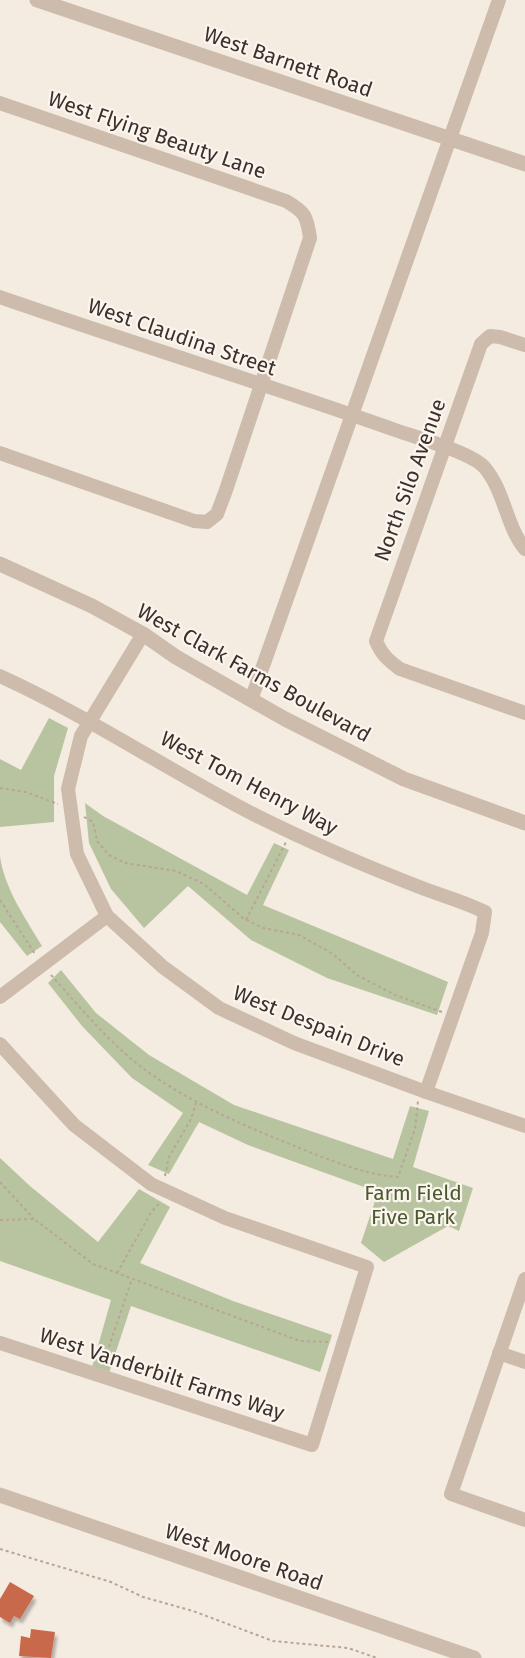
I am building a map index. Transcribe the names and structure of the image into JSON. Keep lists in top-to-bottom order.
{
  "streets": {
    "street": [
      "West Barnett Road",
      "West Flying Beauty Lane",
      "West Claudina Street",
      "North Silo Avenue",
      "West Clark Farms Boulevard",
      "West Tom Henry Way",
      "West Despain Drive",
      "West Vanderbilt Farms Way",
      "West Moore Road"
    ]
  },
  "crossings": [
    ["West Flying Beauty Lane", "West Claudina Street"],
    ["West Claudina Street", "North Silo Avenue"],
    ["West Clark Farms Boulevard", "West Despain Drive"],
    ["West Tom Henry Way", "West Despain Drive"]
  ],
  "parks": ["Farm Field Five Park"]
}
